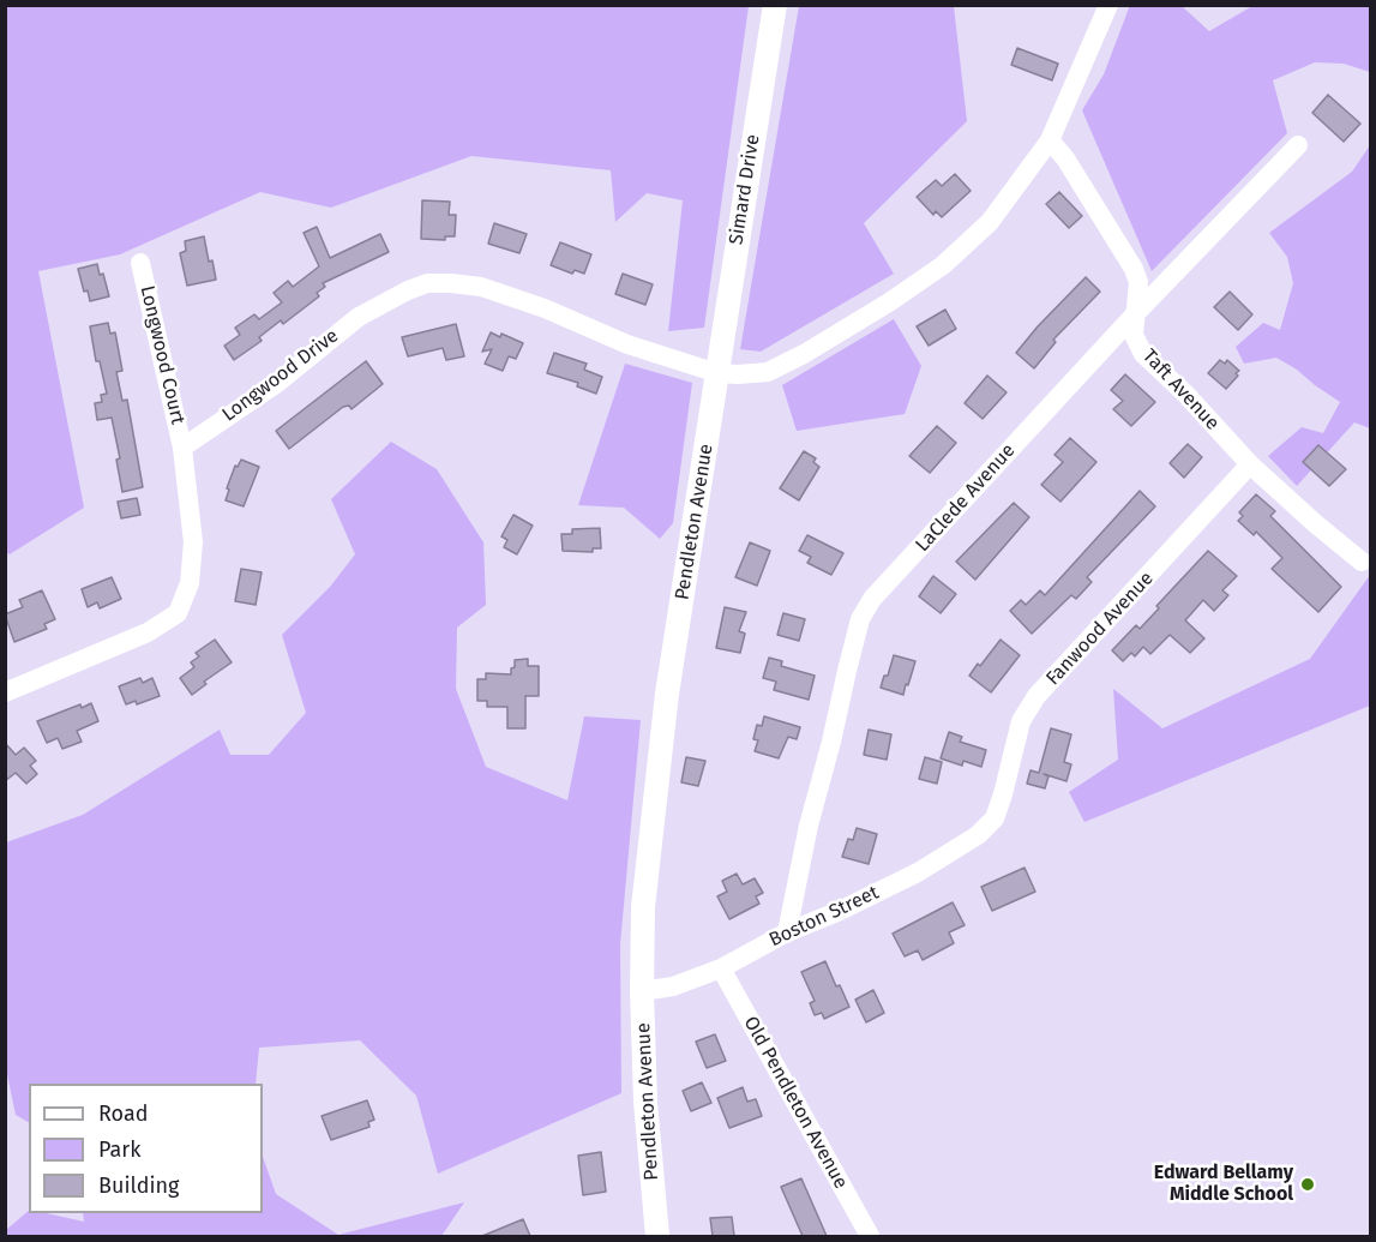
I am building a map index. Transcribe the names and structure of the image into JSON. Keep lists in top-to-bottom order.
{
  "streets": {
    "street": [
      "Simard Drive",
      "Longwood Court",
      "Longwood Drive",
      "Taft Avenue",
      "LaClede Avenue",
      "Pendleton Avenue",
      "Fanwood Avenue",
      "Boston Street",
      "Old Pendleton Avenue"
    ]
  },
  "crossings": [
    ["Simard Drive", "Longwood Drive"],
    ["Simard Drive", "Pendleton Avenue"],
    ["Longwood Court", "Longwood Drive"],
    ["Longwood Drive", "Pendleton Avenue"],
    ["Taft Avenue", "LaClede Avenue"],
    ["Taft Avenue", "Fanwood Avenue"],
    ["LaClede Avenue", "Boston Street"],
    ["Pendleton Avenue", "Boston Street"],
    ["Fanwood Avenue", "Boston Street"],
    ["Boston Street", "Old Pendleton Avenue"]
  ],
  "places": ["Edward Bellamy Middle School"],
  "legend": ["Road", "Park", "Building"]
}
